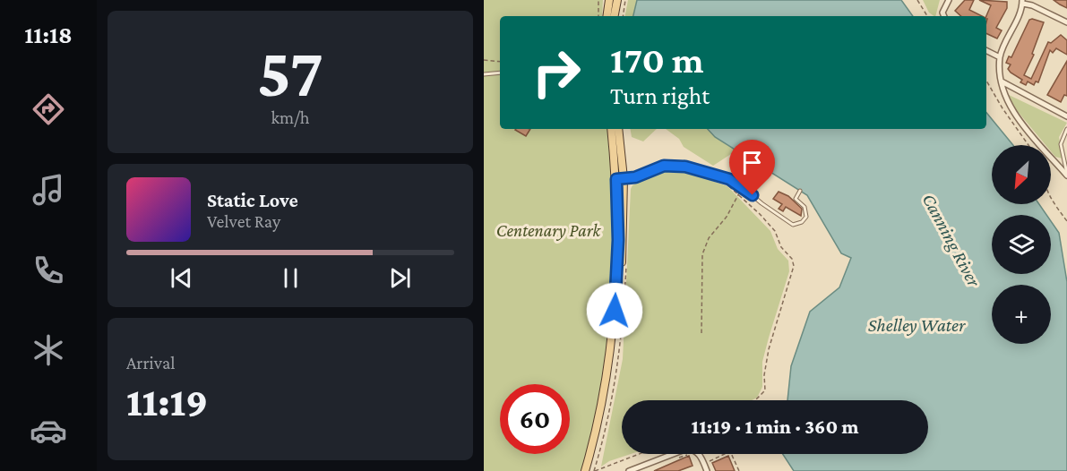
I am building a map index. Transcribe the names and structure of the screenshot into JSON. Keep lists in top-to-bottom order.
{
  "water": ["Canning River", "Shelley Water"],
  "parks": ["Centenary Park"],
  "north": "bottom left",
  "page": {
    "tabs": "11:18",
    "tile": [
      ["57", "km/h"],
      ["Arrival", "11:19"]
    ],
    "turn": ["170 m", "Turn right"],
    "map_buttons": "+",
    "song": ["Static Love", "Velvet Ray"],
    "limit": "60",
    "trip": "11:19 · 1 min · 360 m"
  }
}
